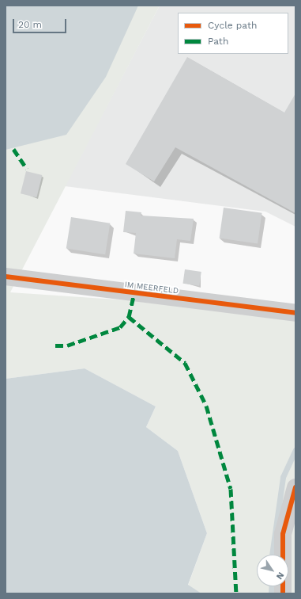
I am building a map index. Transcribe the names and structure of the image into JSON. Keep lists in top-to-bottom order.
{
  "streets": {
    "street": ["IM MEERFELD"]
  },
  "legend": ["Cycle path", "Path"],
  "scale_bar": "20 m",
  "north": "bottom right"
}
